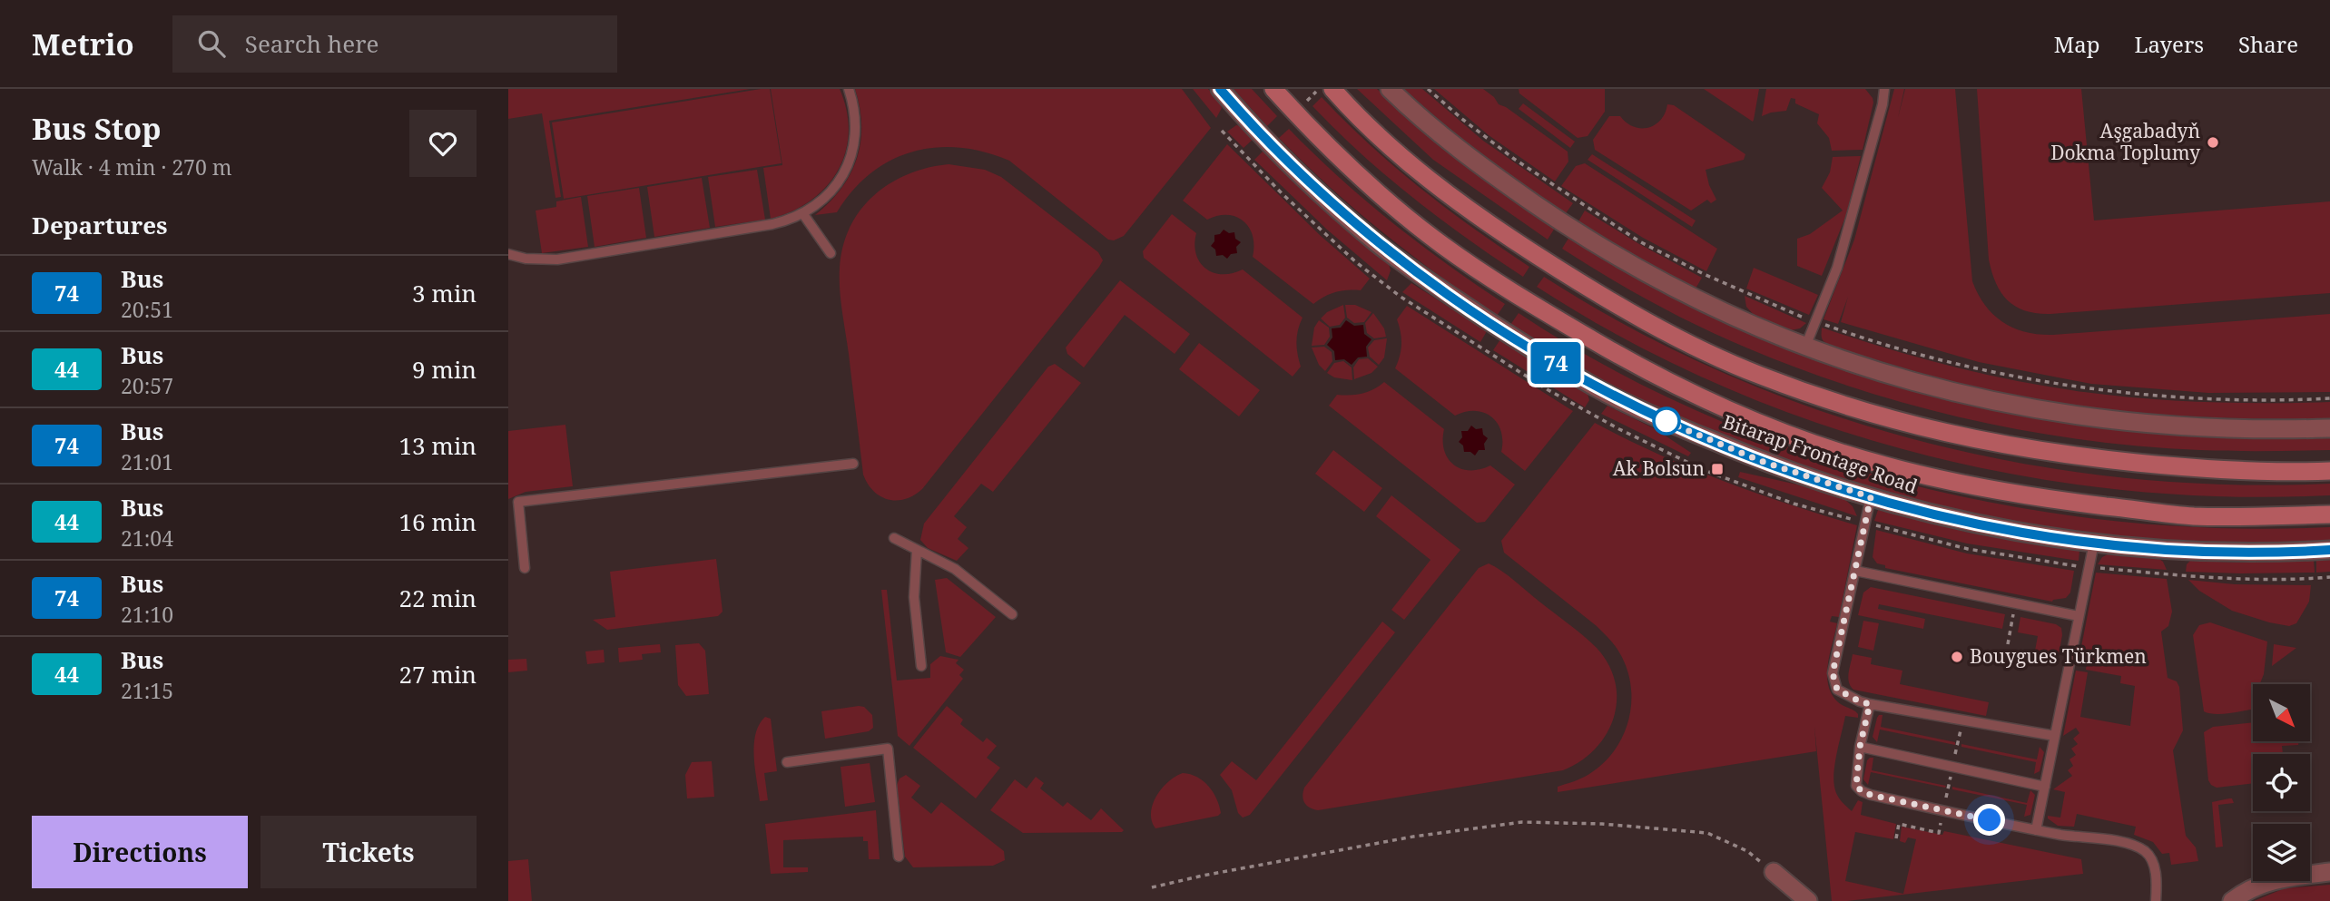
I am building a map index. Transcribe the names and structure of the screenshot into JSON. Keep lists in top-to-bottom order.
{
  "streets": {
    "street": ["Bitarap Frontage Road"]
  },
  "places": {
    "other": ["Aşgabadyň Dokma Toplumy", "Bouygues Türkmen"],
    "transit": ["Ak Bolsun"]
  },
  "lines": ["bus line 74"],
  "north": "bottom right",
  "page": {
    "header": "Metrio",
    "search": "Search here",
    "nav": ["Map", "Layers", "Share"],
    "heading": [
      ["Bus Stop", "Walk · 4 min · 270 m"],
      "Departures"
    ],
    "on_map": "74",
    "list": [
      {
        "mark": "74",
        "name": "Bus",
        "note": "20:51",
        "value": "3 min"
      },
      {
        "mark": "44",
        "name": "Bus",
        "note": "20:57",
        "value": "9 min"
      },
      {
        "mark": "74",
        "name": "Bus",
        "note": "21:01",
        "value": "13 min"
      },
      {
        "mark": "44",
        "name": "Bus",
        "note": "21:04",
        "value": "16 min"
      },
      {
        "mark": "74",
        "name": "Bus",
        "note": "21:10",
        "value": "22 min"
      },
      {
        "mark": "44",
        "name": "Bus",
        "note": "21:15",
        "value": "27 min"
      }
    ],
    "buttons": ["Directions", "Tickets"]
  }
}
